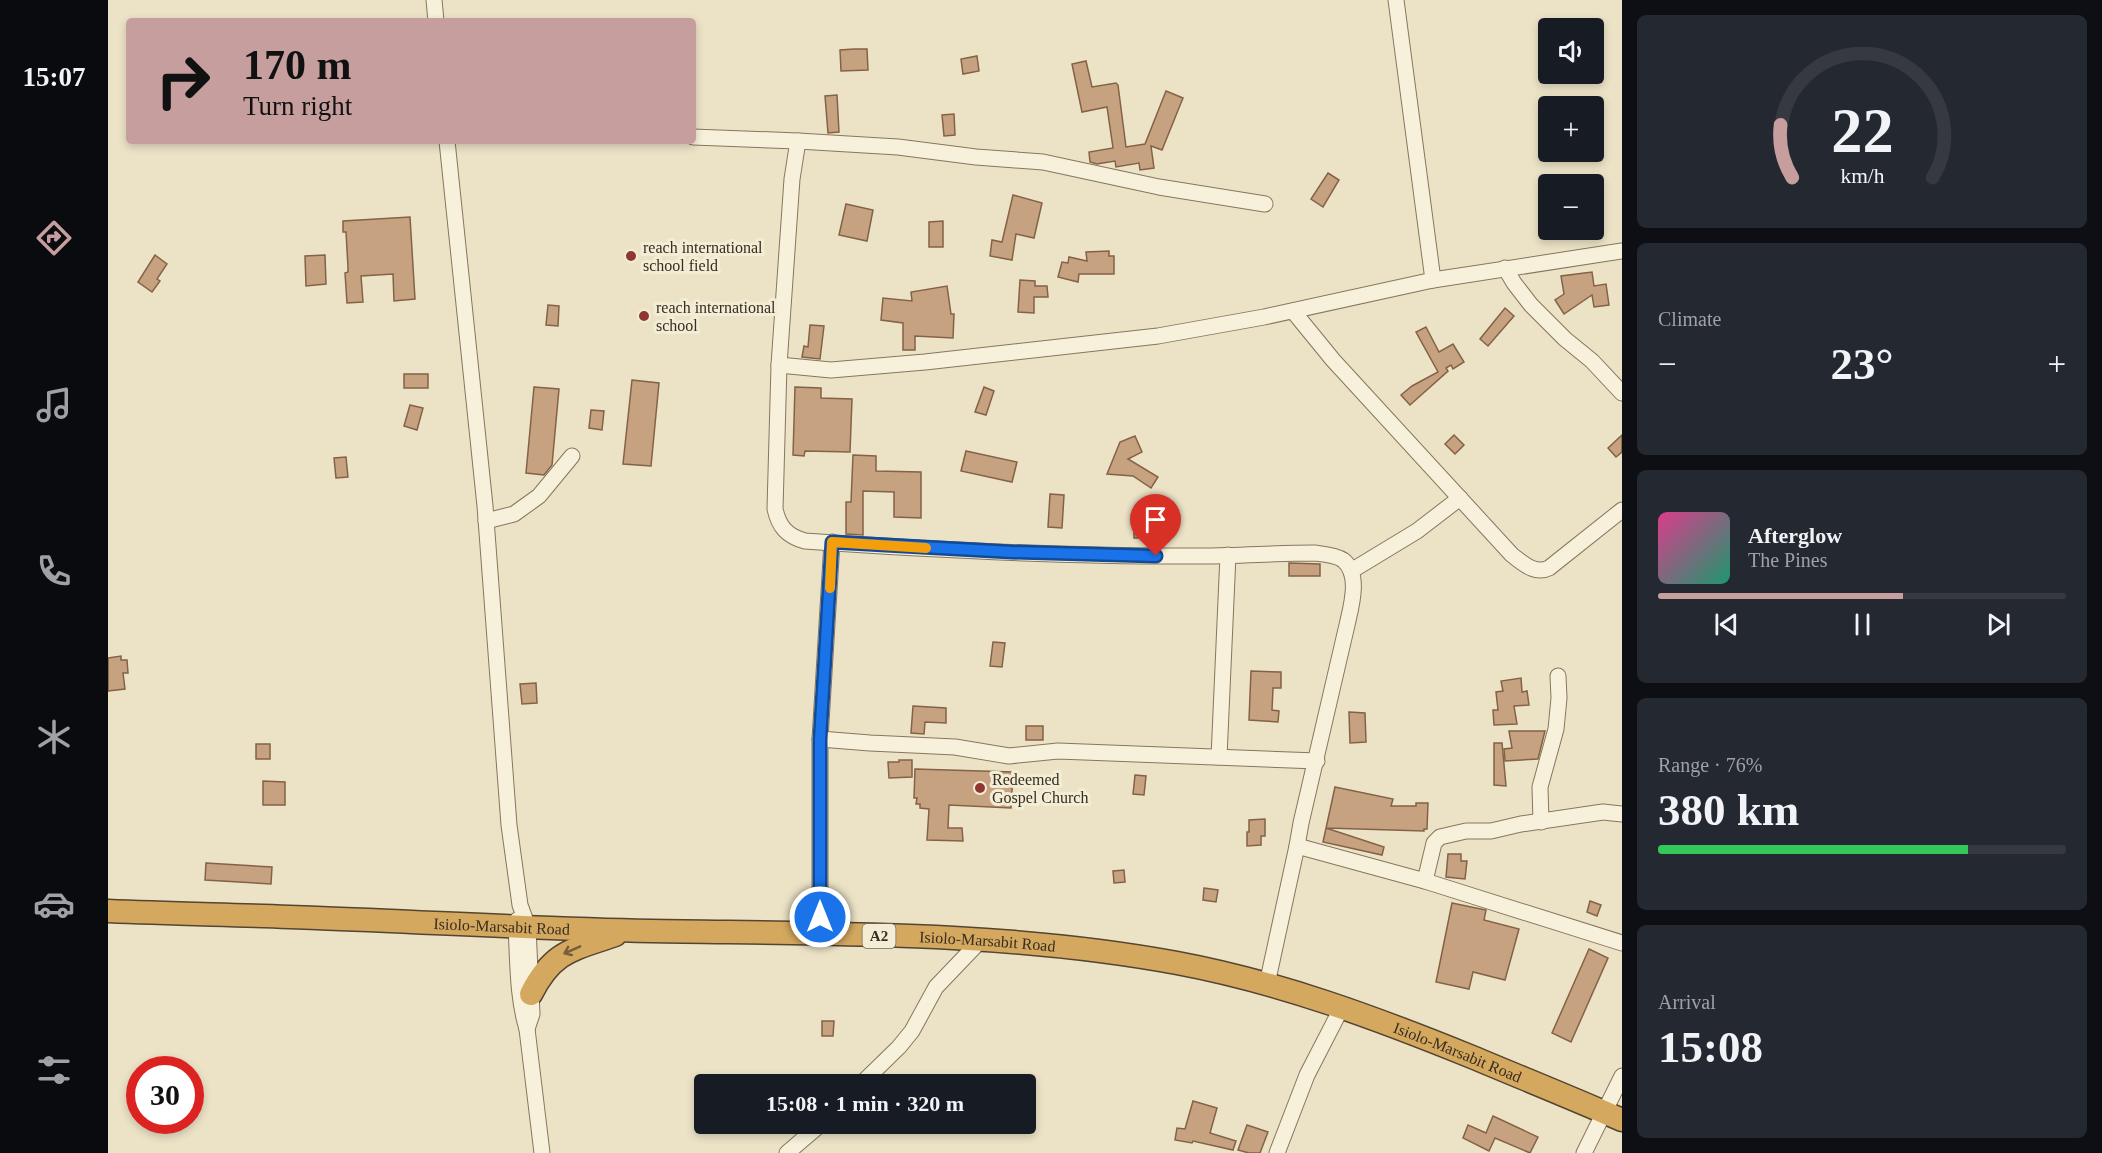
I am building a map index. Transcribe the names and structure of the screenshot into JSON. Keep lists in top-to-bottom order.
{
  "streets": {
    "highway": ["Isiolo-Marsabit Road", "A2"]
  },
  "places": ["reach international school field", "reach international school", "Redeemed Gospel Church"],
  "page": {
    "tabs": "15:07",
    "map_buttons": ["+", "−"],
    "turn": ["170 m", "Turn right"],
    "tile": [
      "Climate",
      ["Range · 76%", "380 km"],
      ["Arrival", "15:08"]
    ],
    "heat": ["−", "23°", "+"],
    "song": ["Afterglow", "The Pines"],
    "limit": "30",
    "trip": "15:08 · 1 min · 320 m",
    "gauge": ["22", "km/h"]
  }
}
